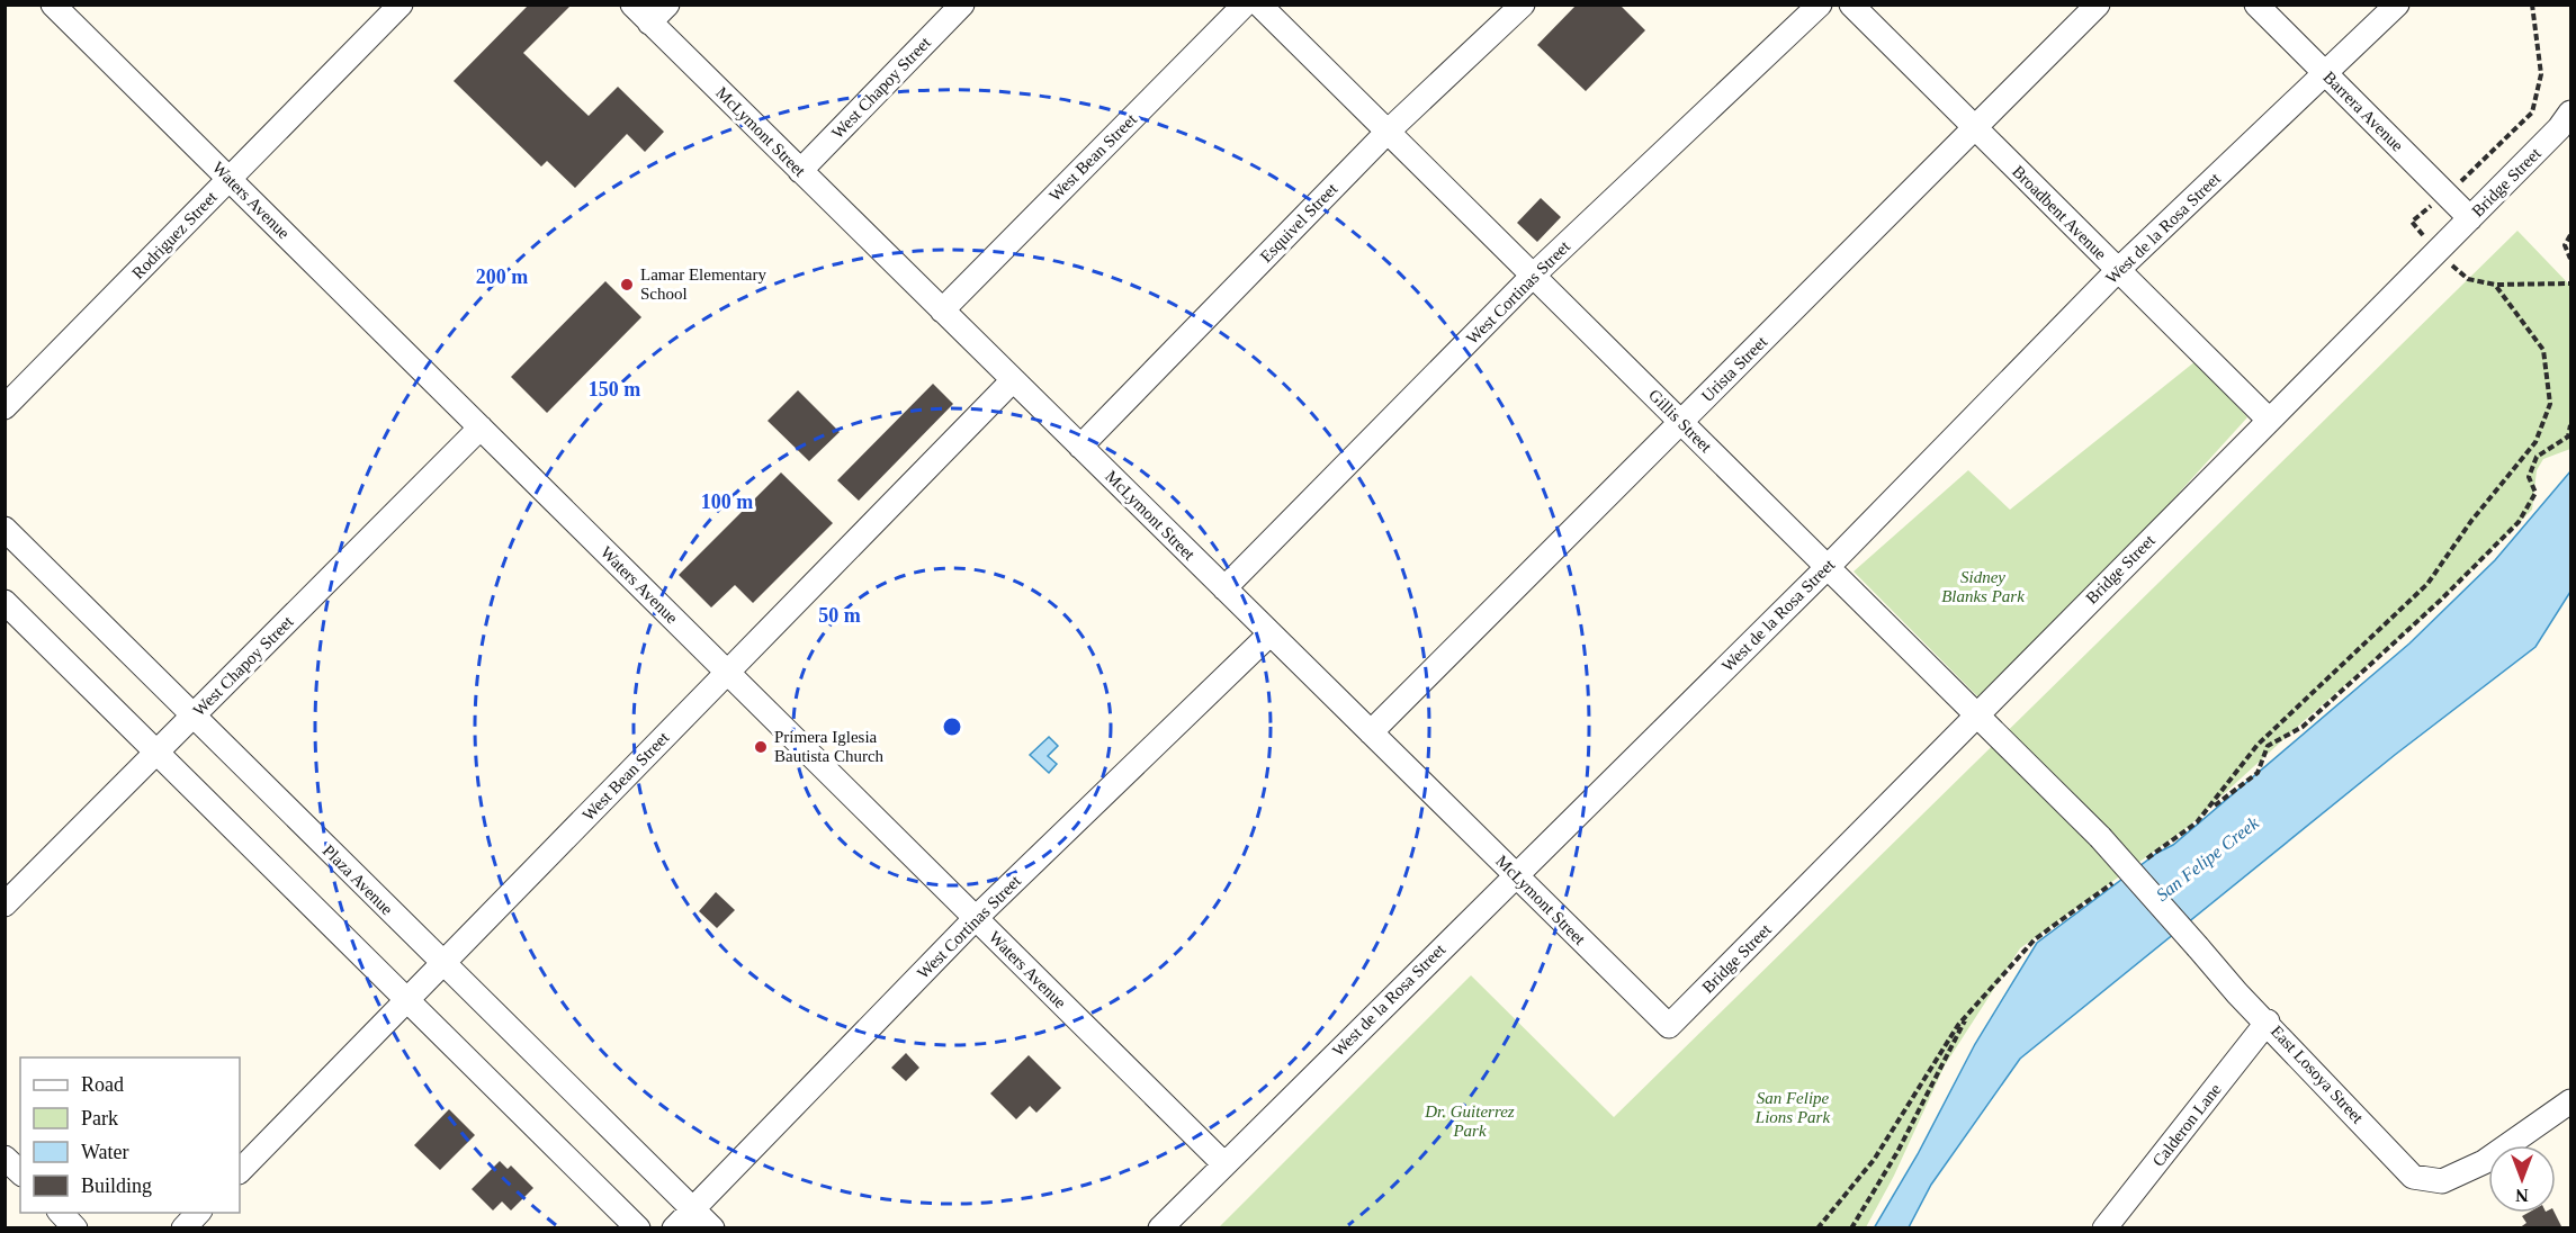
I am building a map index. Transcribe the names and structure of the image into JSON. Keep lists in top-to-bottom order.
{
  "streets": {
    "street": [
      "West Chapoy Street",
      "Barrera Avenue",
      "McLymont Street",
      "West Bean Street",
      "Bridge Street",
      "Waters Avenue",
      "Broadbent Avenue",
      "Esquivel Street",
      "West de la Rosa Street",
      "Rodriguez Street",
      "West Cortinas Street",
      "Urista Street",
      "Gillis Street",
      "Plaza Avenue",
      "East Losoya Street",
      "Calderon Lane"
    ]
  },
  "crossings": [
    ["West Chapoy Street", "McLymont Street"],
    ["West Chapoy Street", "Waters Avenue"],
    ["West Chapoy Street", "Plaza Avenue"],
    ["Barrera Avenue", "Bridge Street"],
    ["Barrera Avenue", "West de la Rosa Street"],
    ["McLymont Street", "West Bean Street"],
    ["McLymont Street", "Bridge Street"],
    ["McLymont Street", "Esquivel Street"],
    ["McLymont Street", "West de la Rosa Street"],
    ["McLymont Street", "West Cortinas Street"],
    ["McLymont Street", "Urista Street"],
    ["West Bean Street", "Waters Avenue"],
    ["West Bean Street", "Plaza Avenue"],
    ["Bridge Street", "Broadbent Avenue"],
    ["Bridge Street", "Gillis Street"],
    ["Waters Avenue", "West de la Rosa Street"],
    ["Waters Avenue", "Rodriguez Street"],
    ["Waters Avenue", "West Cortinas Street"],
    ["Broadbent Avenue", "West de la Rosa Street"],
    ["Broadbent Avenue", "Urista Street"],
    ["Esquivel Street", "Gillis Street"],
    ["West de la Rosa Street", "Gillis Street"],
    ["West Cortinas Street", "Gillis Street"],
    ["West Cortinas Street", "Plaza Avenue"],
    ["Urista Street", "Gillis Street"],
    ["Gillis Street", "East Losoya Street"],
    ["East Losoya Street", "Calderon Lane"]
  ],
  "water": ["San Felipe Creek"],
  "parks": ["Sidney Blanks Park", "San Felipe Lions Park", "Dr. Guiterrez Park"],
  "places": ["Lamar Elementary School", "Primera Iglesia Bautista Church"],
  "legend": [
    "Road",
    "Park",
    "Water",
    "Building"
  ],
  "north": "bottom",
  "rings": [
    "200 m",
    "150 m",
    "100 m",
    "50 m"
  ]
}
